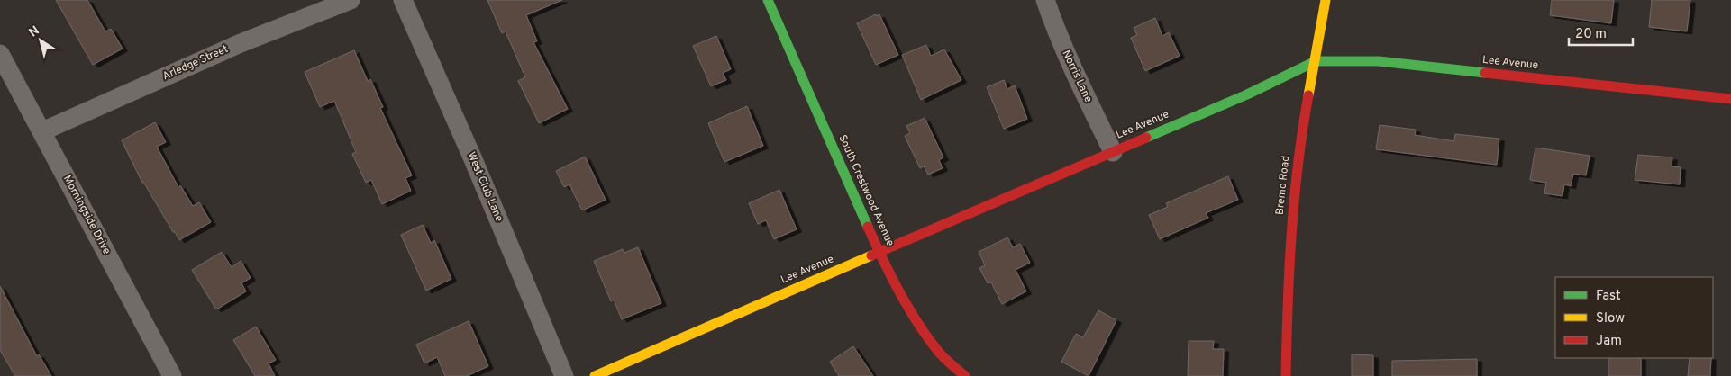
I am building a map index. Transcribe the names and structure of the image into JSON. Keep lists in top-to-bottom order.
{
  "streets": {
    "street": [
      "Arledge Street",
      "Lee Avenue",
      "Norris Lane",
      "Bremo Road",
      "West Club Lane",
      "South Crestwood Avenue",
      "Morningside Drive"
    ]
  },
  "crossings": [
    ["Arledge Street", "Morningside Drive"],
    ["Lee Avenue", "Norris Lane"],
    ["Lee Avenue", "Bremo Road"],
    ["Lee Avenue", "South Crestwood Avenue"]
  ],
  "legend": ["Fast", "Slow", "Jam"],
  "scale_bar": "20 m",
  "north": "top left"
}
